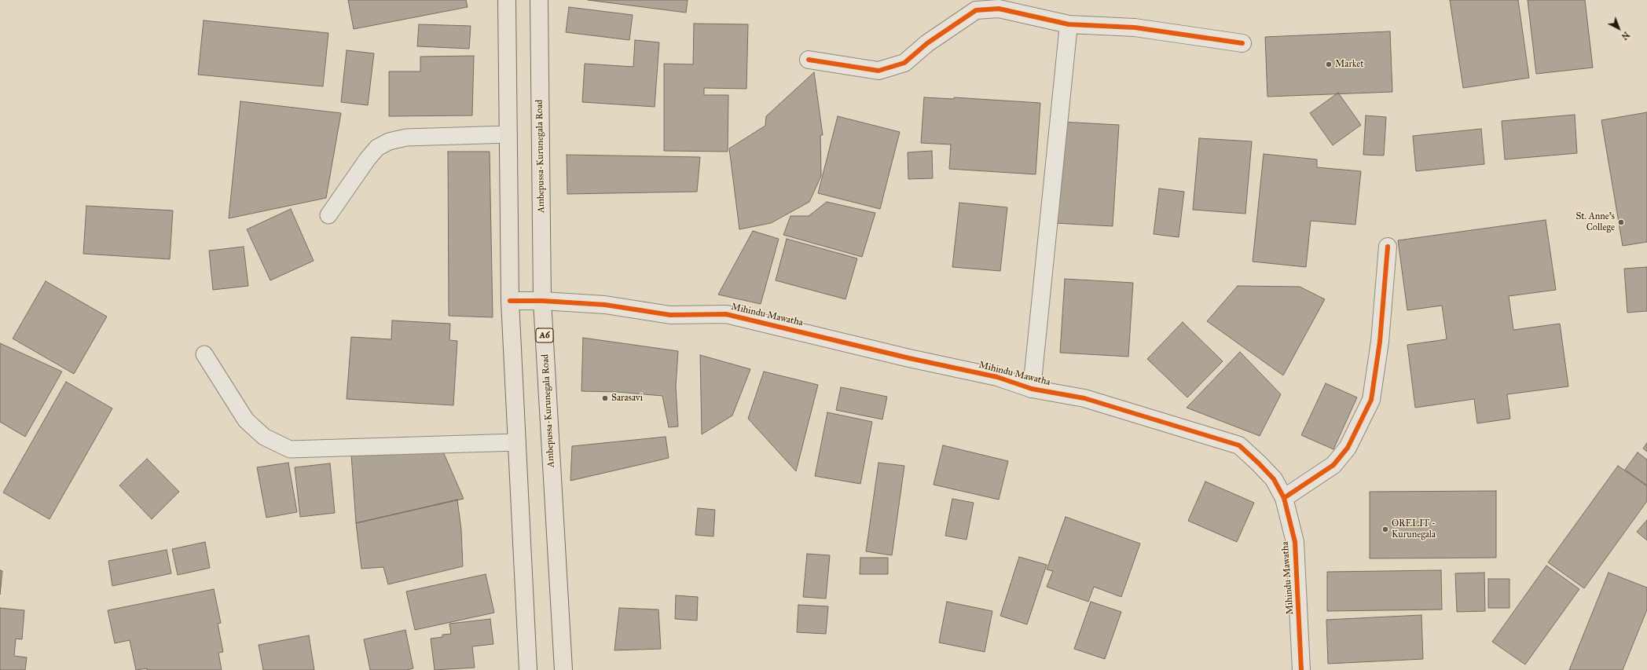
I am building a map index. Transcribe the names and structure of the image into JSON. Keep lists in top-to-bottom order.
{
  "streets": {
    "highway": ["Ambepussa-Kurunegala Road", "A6"],
    "street": ["Mihindu Mawatha"]
  },
  "crossings": [
    ["Ambepussa-Kurunegala Road", "Mihindu Mawatha"]
  ],
  "places": [
    "Market",
    "St. Anne's College",
    "Sarasavi",
    "ORELIT - Kurunegala"
  ],
  "north": "bottom right"
}
